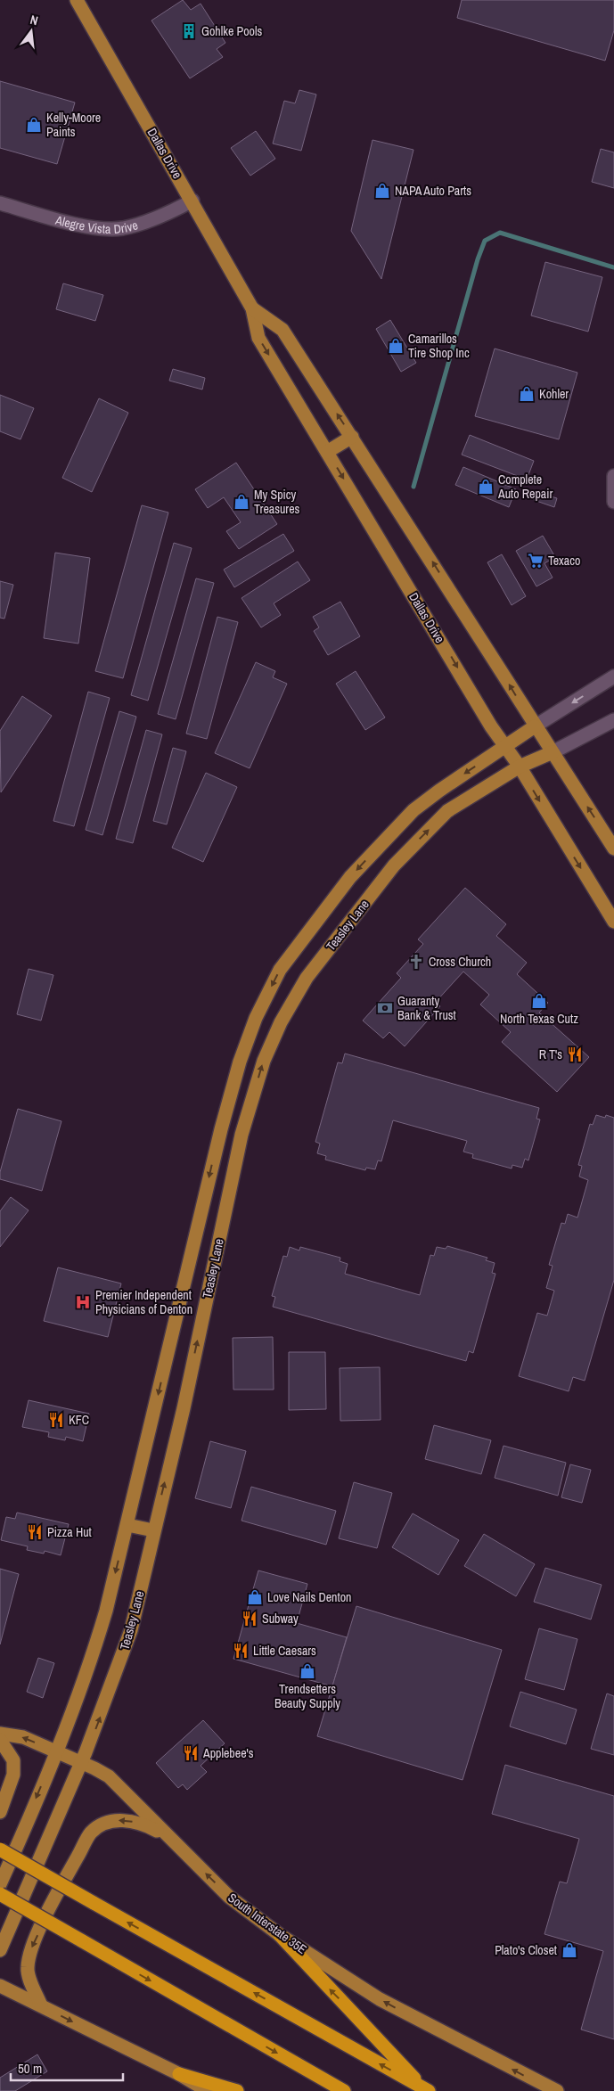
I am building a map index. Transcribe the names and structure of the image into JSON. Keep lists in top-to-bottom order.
{
  "streets": {
    "main road": ["Dallas Drive", "Teasley Lane", "South Interstate 35E"],
    "street": ["Alegre Vista Drive"]
  },
  "crossings": [
    ["Dallas Drive", "Alegre Vista Drive"],
    ["Dallas Drive", "Teasley Lane"],
    ["Teasley Lane", "South Interstate 35E"]
  ],
  "one_way": ["South Interstate 35E"],
  "places": {
    "building": ["Gohlke Pools"],
    "shop": [
      "Kelly-Moore Paints",
      "NAPA Auto Parts",
      "Camarillos Tire Shop Inc",
      "Kohler",
      "Complete Auto Repair",
      "My Spicy Treasures",
      "North Texas Cutz",
      "Love Nails Denton",
      "Trendsetters Beauty Supply",
      "Plato's Closet"
    ],
    "supermarket": ["Texaco"],
    "church": ["Cross Church"],
    "bank": ["Guaranty Bank & Trust"],
    "restaurant": [
      "R T's",
      "KFC",
      "Pizza Hut",
      "Subway",
      "Little Caesars",
      "Applebee's"
    ],
    "hospital": ["Premier Independent Physicians of Denton"]
  },
  "scale_bar": "50 m",
  "north": "top"
}
